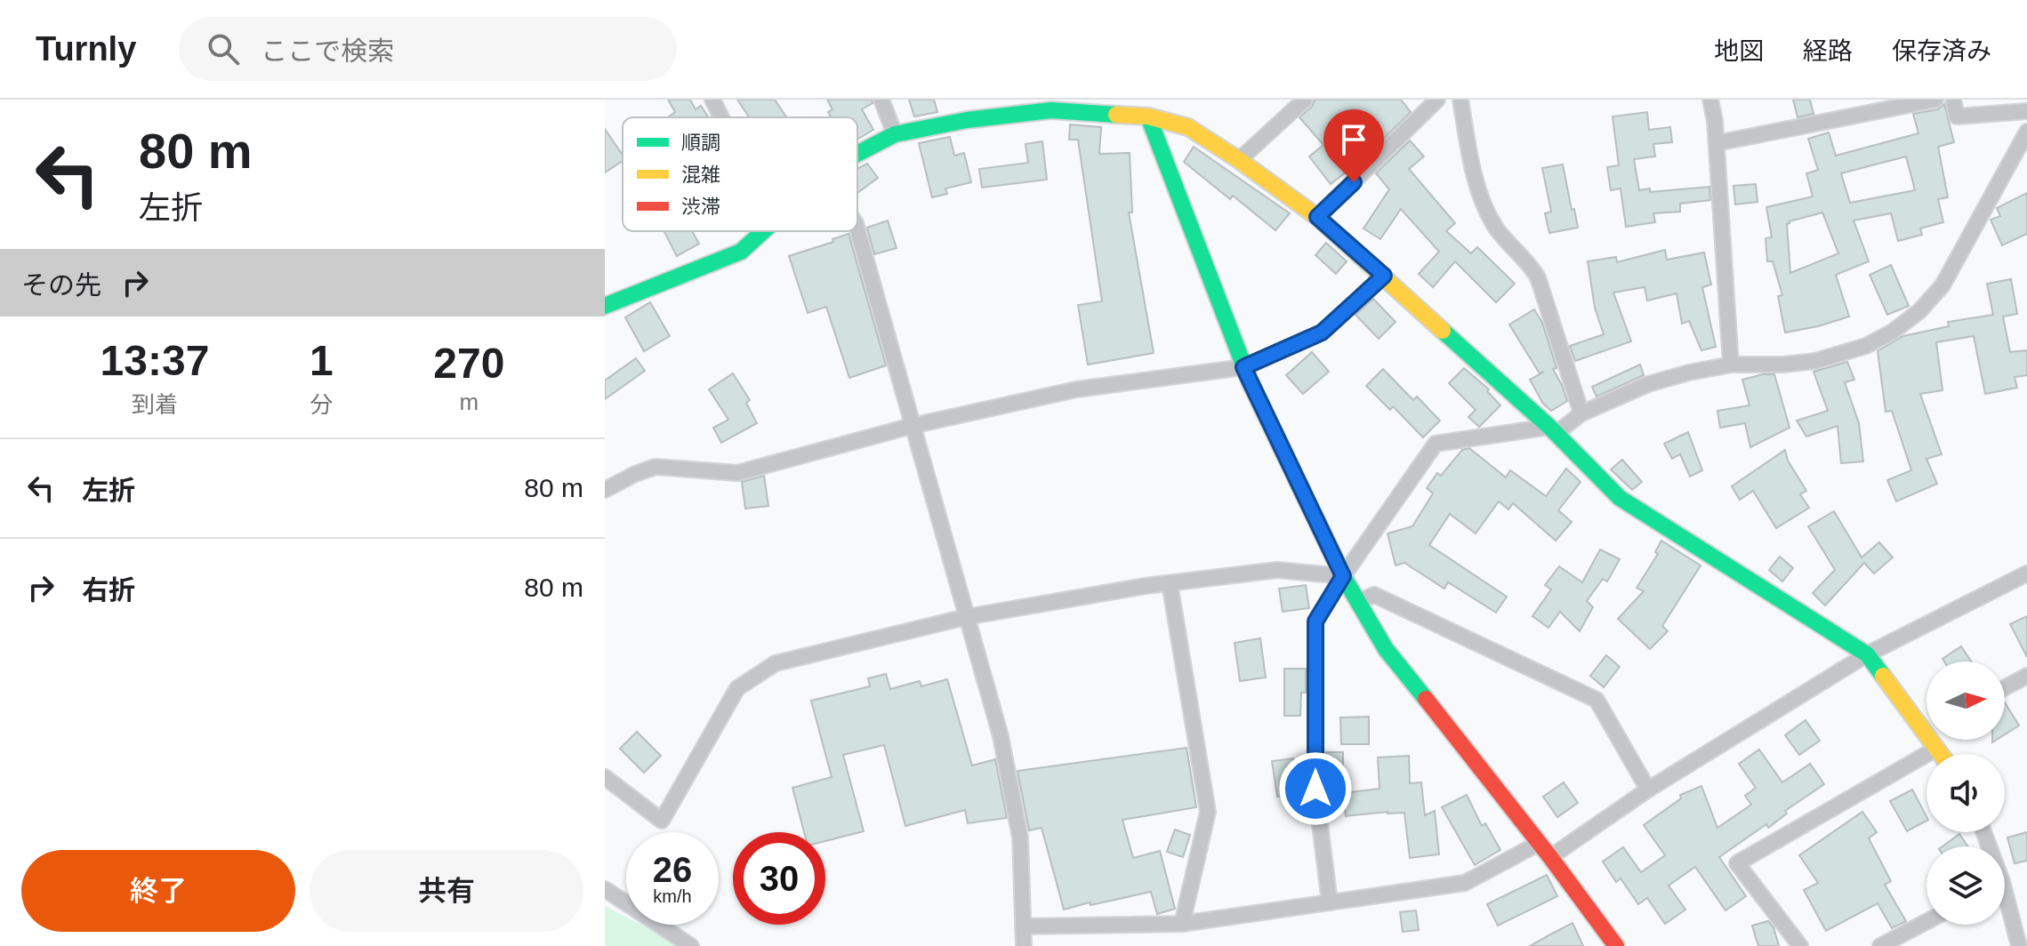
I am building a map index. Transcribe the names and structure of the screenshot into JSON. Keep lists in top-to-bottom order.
{
  "legend": ["順調", "混雑", "渋滞"],
  "north": "right",
  "page": {
    "header": "Turnly",
    "search": "ここで検索",
    "nav": ["地図", "経路", "保存済み"],
    "turn": ["80 m", "左折"],
    "then": "その先",
    "eta": [
      "13:37",
      "到着",
      "1",
      "分",
      "270",
      "m"
    ],
    "list": [
      {
        "name": "左折",
        "value": "80 m"
      },
      {
        "name": "右折",
        "value": "80 m"
      }
    ],
    "speed": "26 km/h",
    "limit": "30",
    "buttons": ["終了", "共有"]
  }
}
